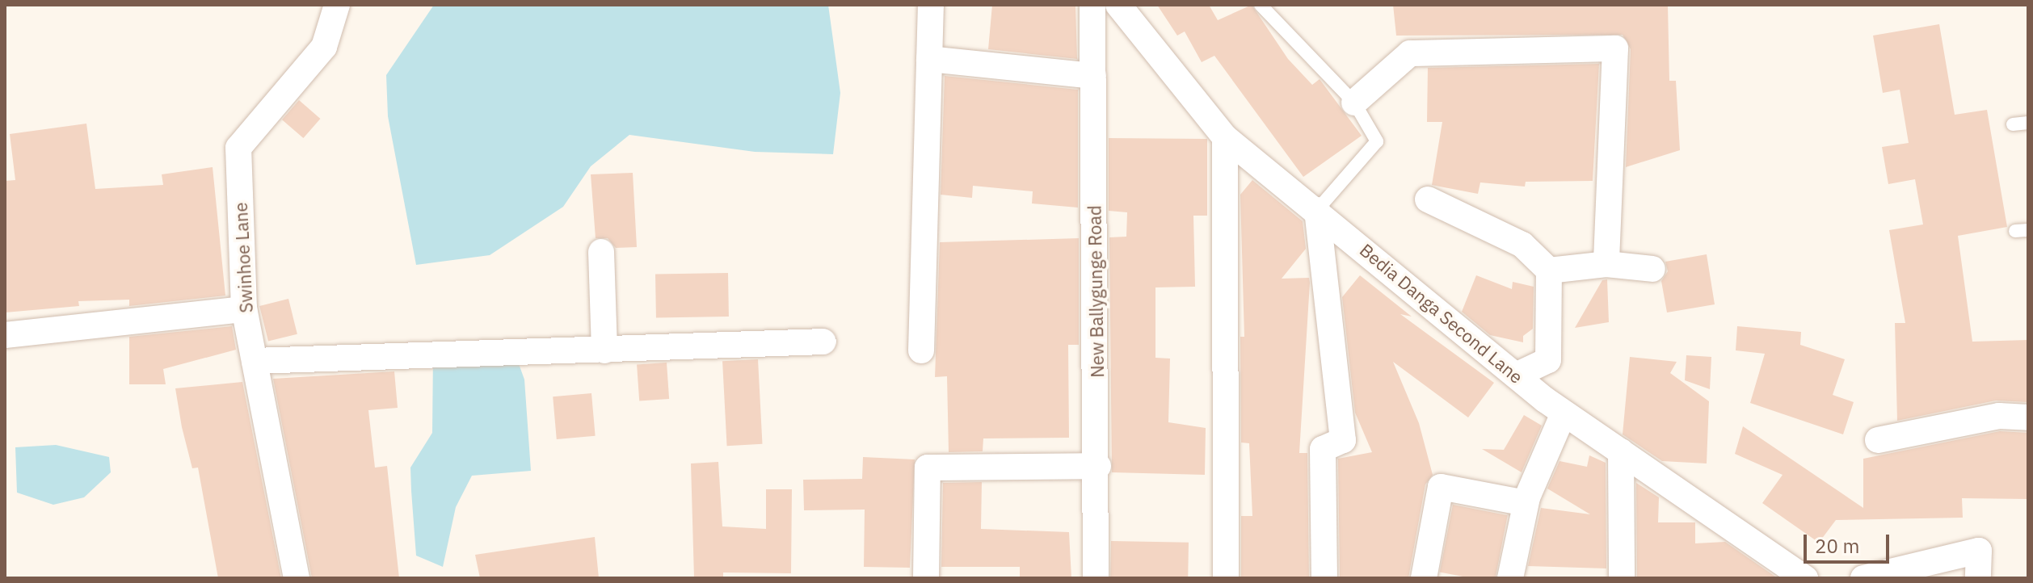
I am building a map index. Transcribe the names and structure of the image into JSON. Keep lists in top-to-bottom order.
{
  "streets": {
    "street": ["Swinhoe Lane", "New Ballygunge Road", "Bedia Danga Second Lane"]
  },
  "scale_bar": "20 m"
}
